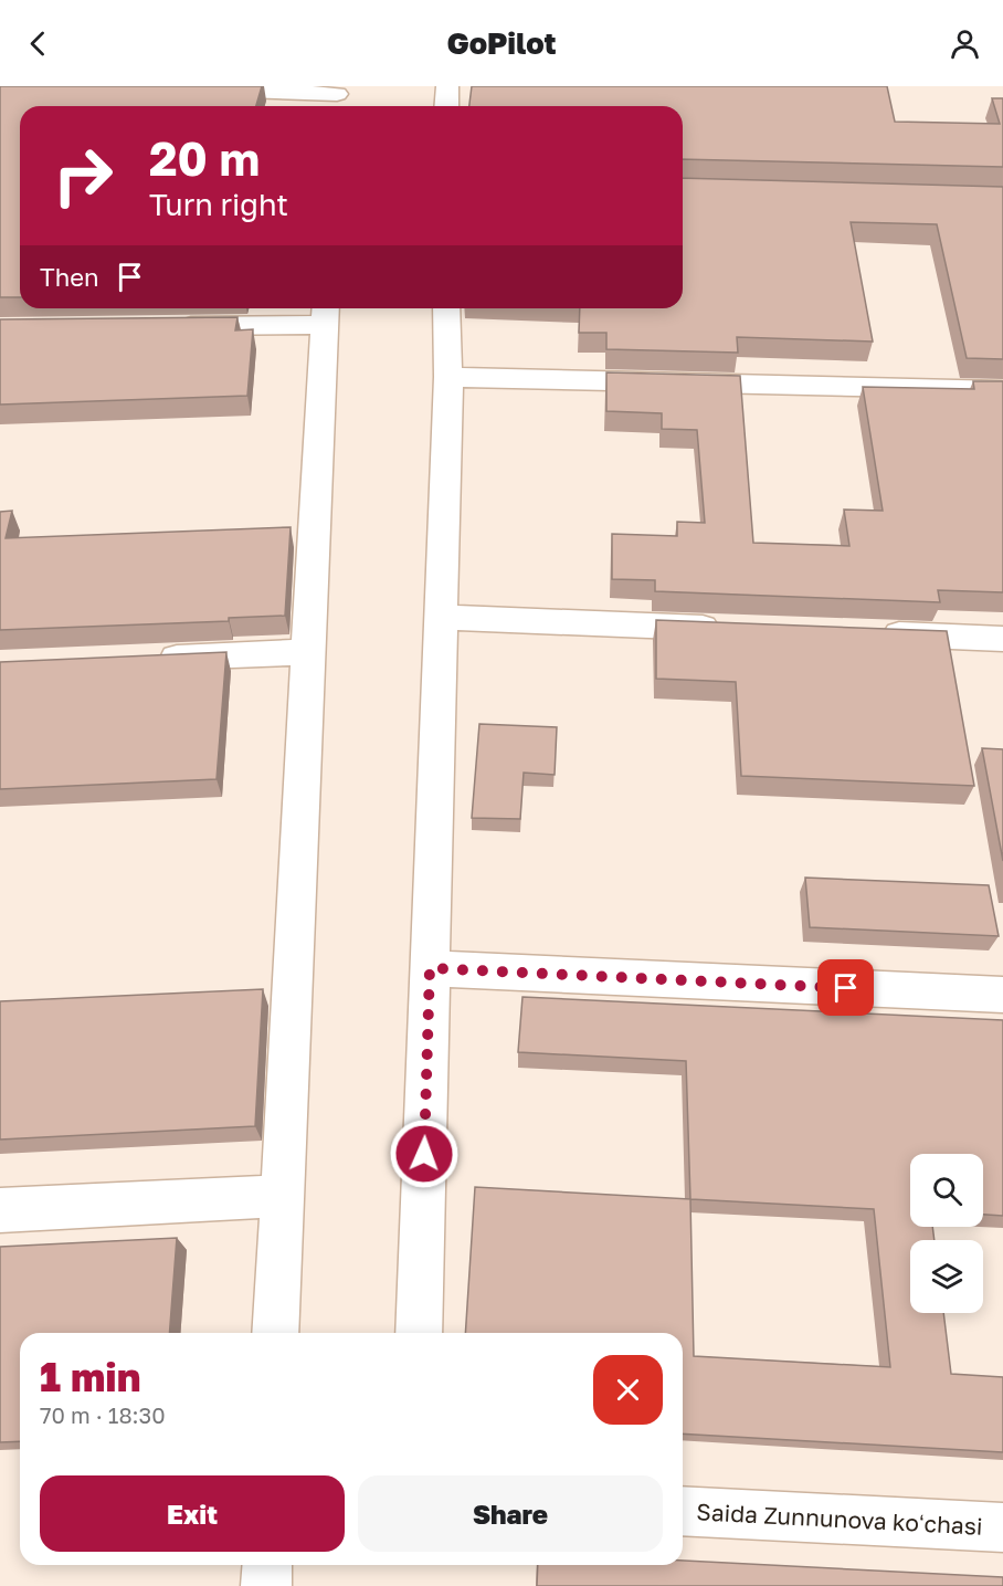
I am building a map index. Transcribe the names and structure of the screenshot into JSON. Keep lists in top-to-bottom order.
{
  "streets": {
    "street": ["Saida Zunnunova koʻchasi"]
  },
  "page": {
    "header": "GoPilot",
    "turn": ["20 m", "Turn right"],
    "then": "Then",
    "heading": ["1 min", "70 m · 18:30"],
    "buttons": ["Exit", "Share"]
  }
}
